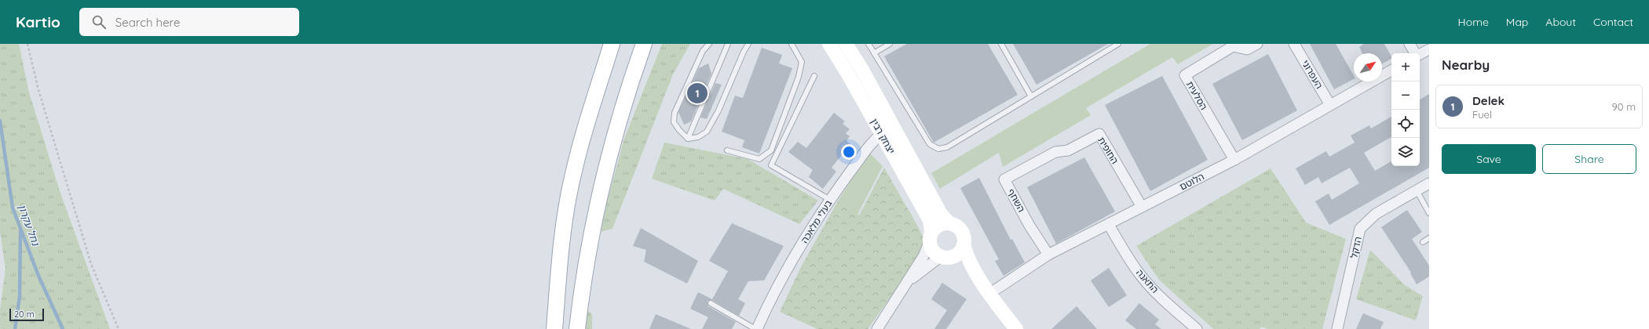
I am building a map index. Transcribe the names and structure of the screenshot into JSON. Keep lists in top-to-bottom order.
{
  "streets": {
    "street": [
      "העפרוני",
      "הסלעית",
      "יצחק רבין",
      "החופית",
      "הלוטם",
      "השחף",
      "בעלי מלאכה",
      "הדקל",
      "התאנה"
    ]
  },
  "crossings": [
    ["העפרוני", "הלוטם"],
    ["הסלעית", "הלוטם"],
    ["יצחק רבין", "בעלי מלאכה"],
    ["החופית", "הלוטם"],
    ["החופית", "השחף"],
    ["הלוטם", "השחף"],
    ["הלוטם", "התאנה"]
  ],
  "water": ["נחל עקרון"],
  "scale_bar": "20 m",
  "north": "top right",
  "page": {
    "header": "Kartio",
    "search": "Search here",
    "nav": [
      "Home",
      "Map",
      "About",
      "Contact"
    ],
    "heading": "Nearby",
    "map_buttons": ["+", "−"],
    "pins": "1",
    "list": [
      {
        "mark": "1",
        "name": "Delek",
        "note": "Fuel",
        "value": "90 m"
      }
    ],
    "buttons": ["Save", "Share"],
    "scale": "20 m"
  }
}
